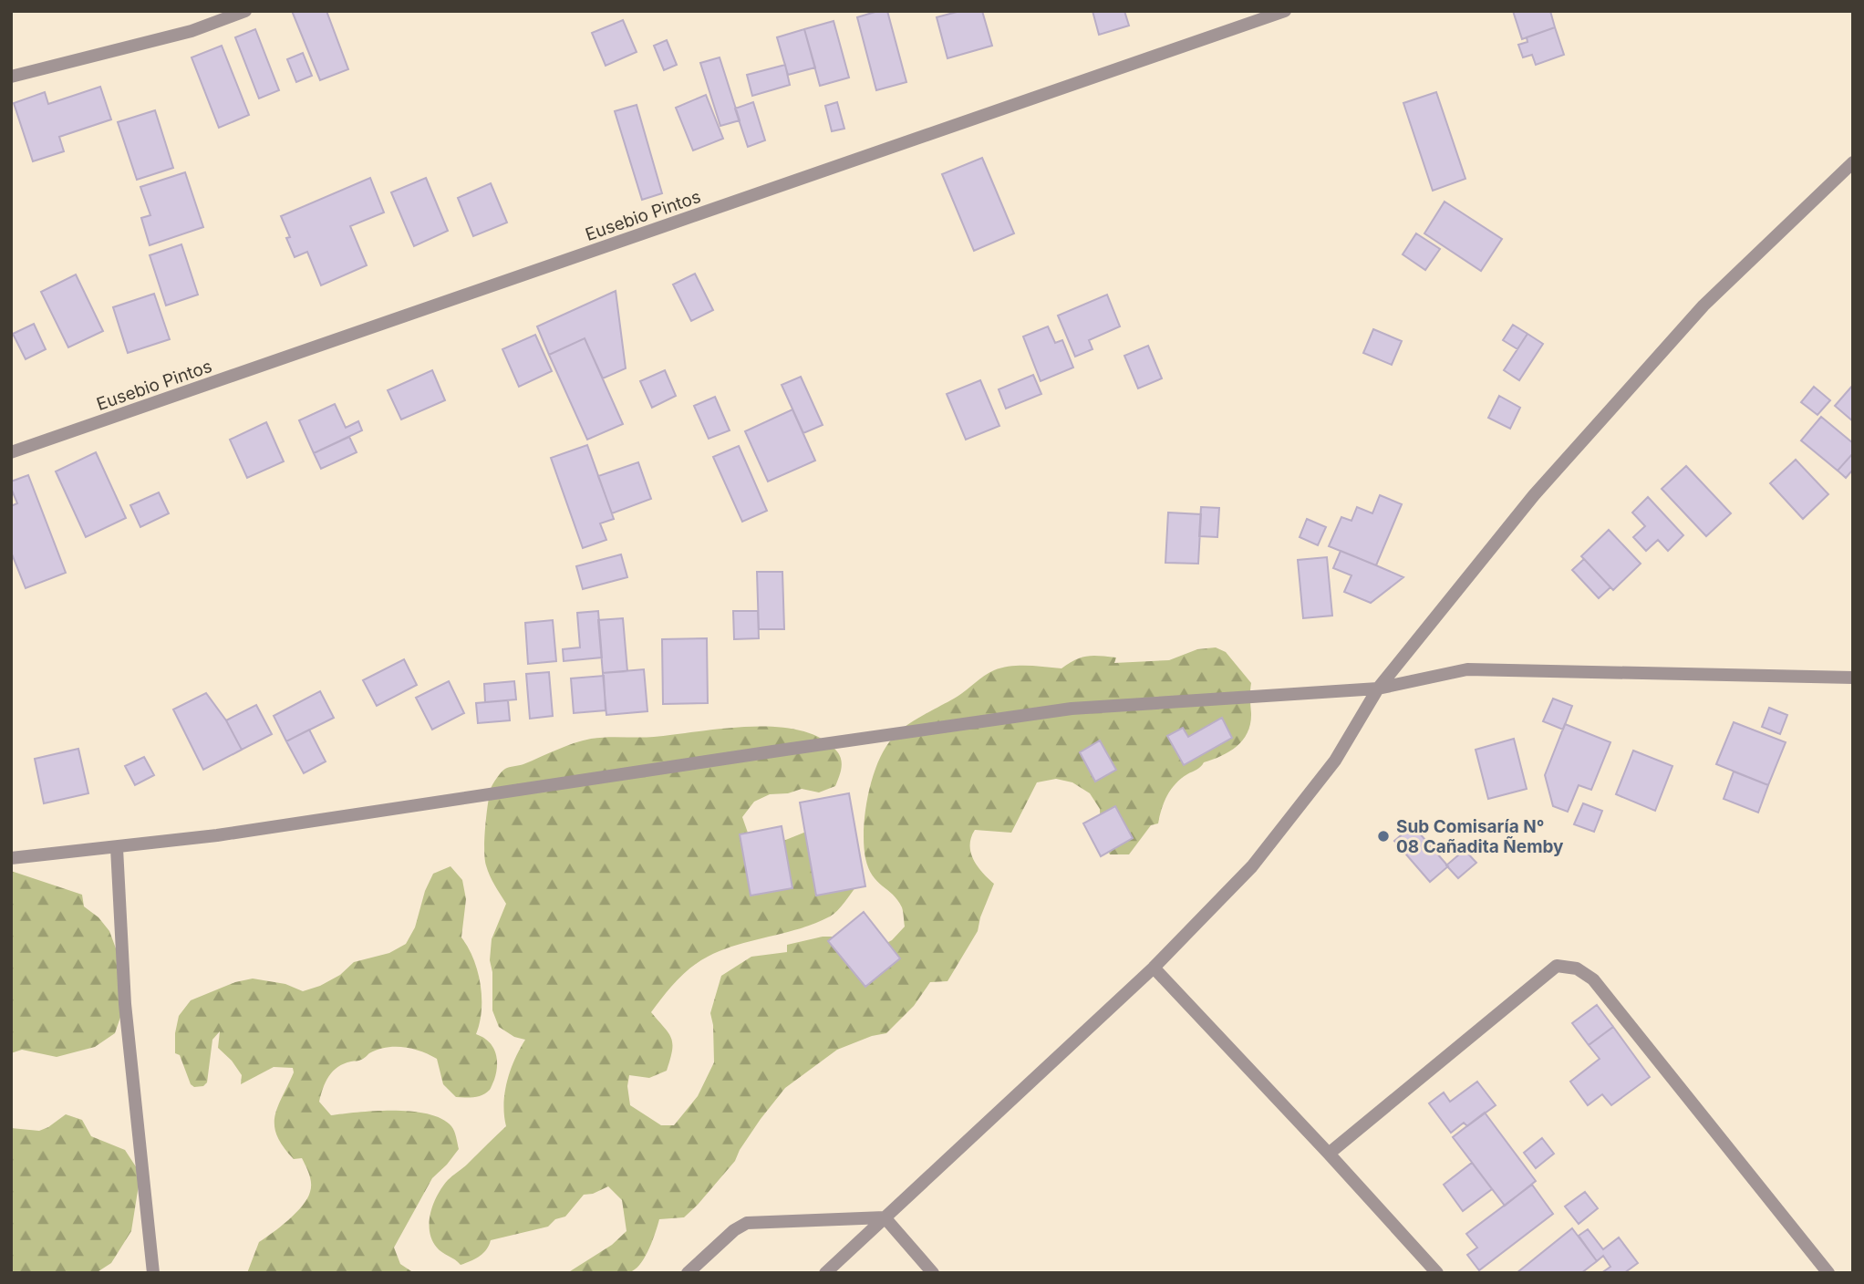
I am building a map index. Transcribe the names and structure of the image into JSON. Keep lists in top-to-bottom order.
{
  "streets": {
    "street": ["Eusebio Pintos"]
  },
  "places": ["Sub Comisaría N° 08 Cañadita Ñemby"]
}
